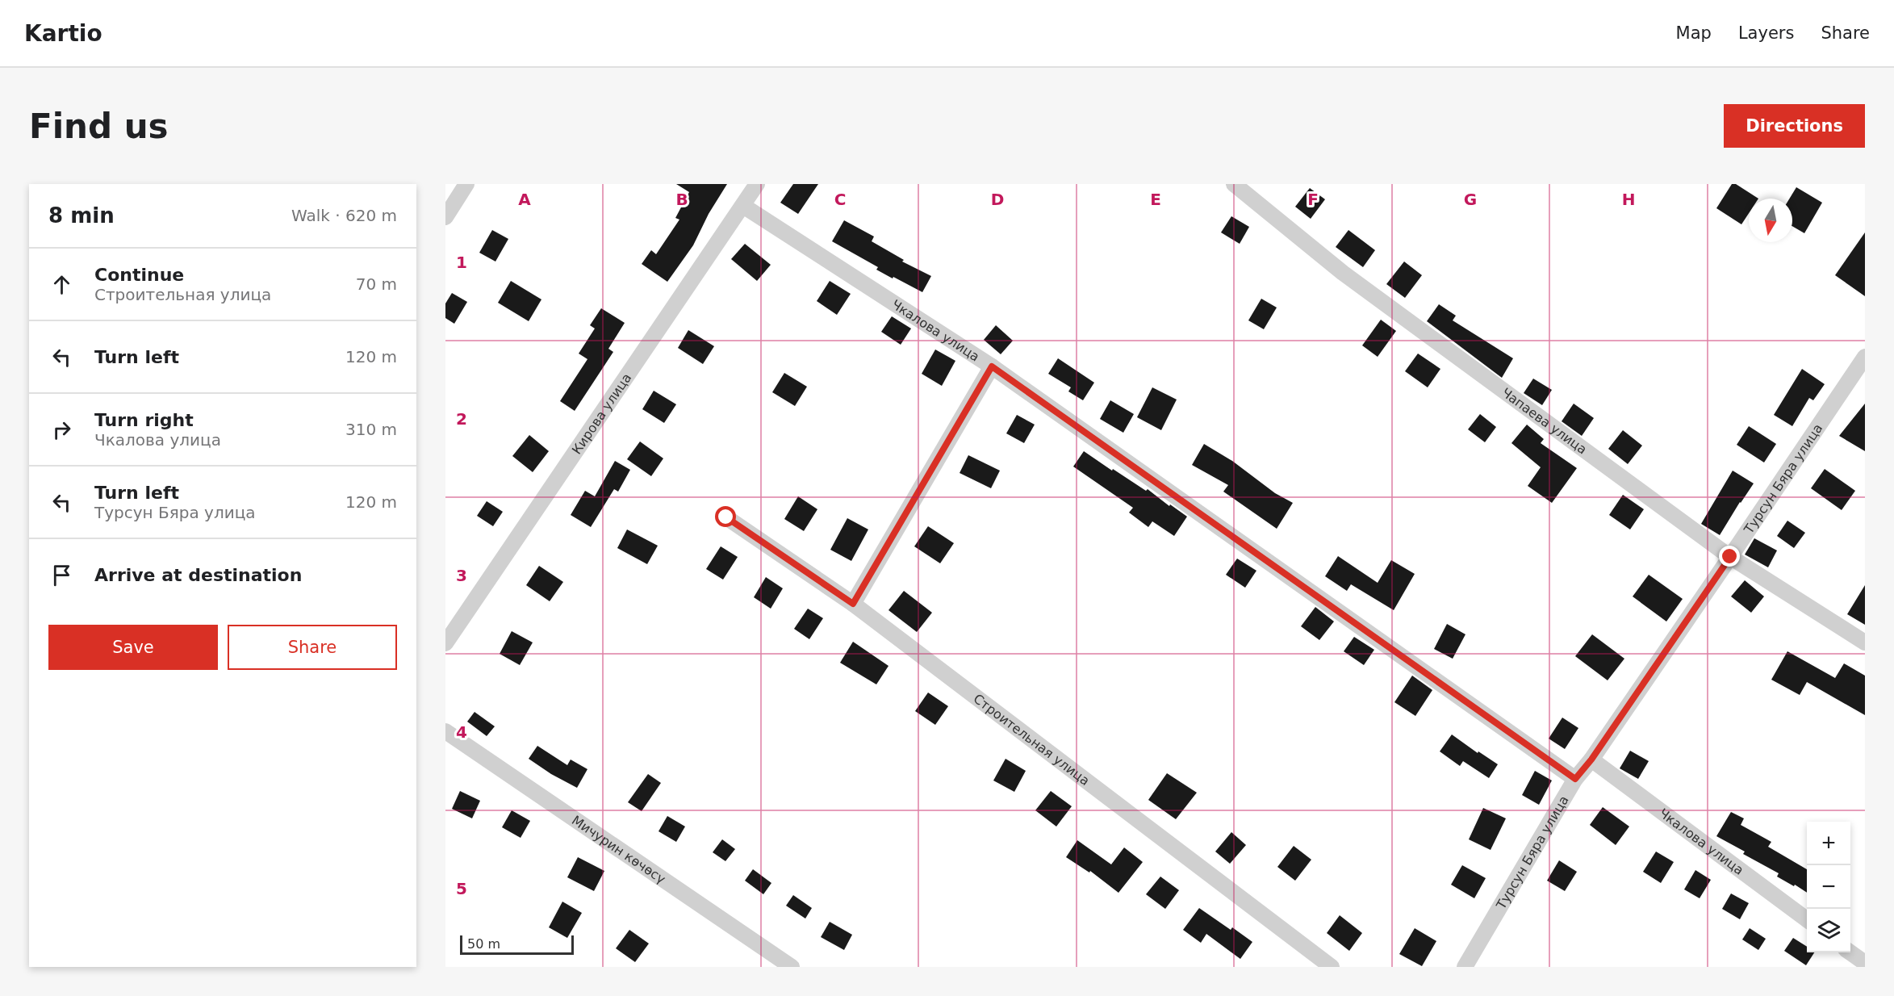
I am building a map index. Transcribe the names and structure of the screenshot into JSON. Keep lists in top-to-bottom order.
{
  "streets": {
    "street": [
      "Чкалова улица",
      "Кирова улица",
      "Чапаева улица",
      "Турсун Бяра улица",
      "Строительная улица",
      "Мичурин көчөсү"
    ]
  },
  "crossings": [
    ["Чкалова улица", "Кирова улица"],
    ["Чкалова улица", "Турсун Бяра улица"],
    ["Чапаева улица", "Турсун Бяра улица"]
  ],
  "scale_bar": "50 m",
  "north": "bottom",
  "page": {
    "header": "Kartio",
    "nav": ["Map", "Layers", "Share"],
    "buttons": [
      "Directions",
      ["Save", "Share"]
    ],
    "title": "Find us",
    "heading": ["8 min", "Walk · 620 m"],
    "list": [
      ["Continue", "Строительная улица", "70 m"],
      ["Turn left", "120 m"],
      ["Turn right", "Чкалова улица", "310 m"],
      ["Turn left", "Турсун Бяра улица", "120 m"],
      "Arrive at destination"
    ],
    "map_buttons": ["+", "−"],
    "scale": "50 m"
  },
  "grid": {
    "columns": [
      "A",
      "B",
      "C",
      "D",
      "E",
      "F",
      "G",
      "H"
    ],
    "rows": [
      "1",
      "2",
      "3",
      "4",
      "5"
    ]
  }
}
